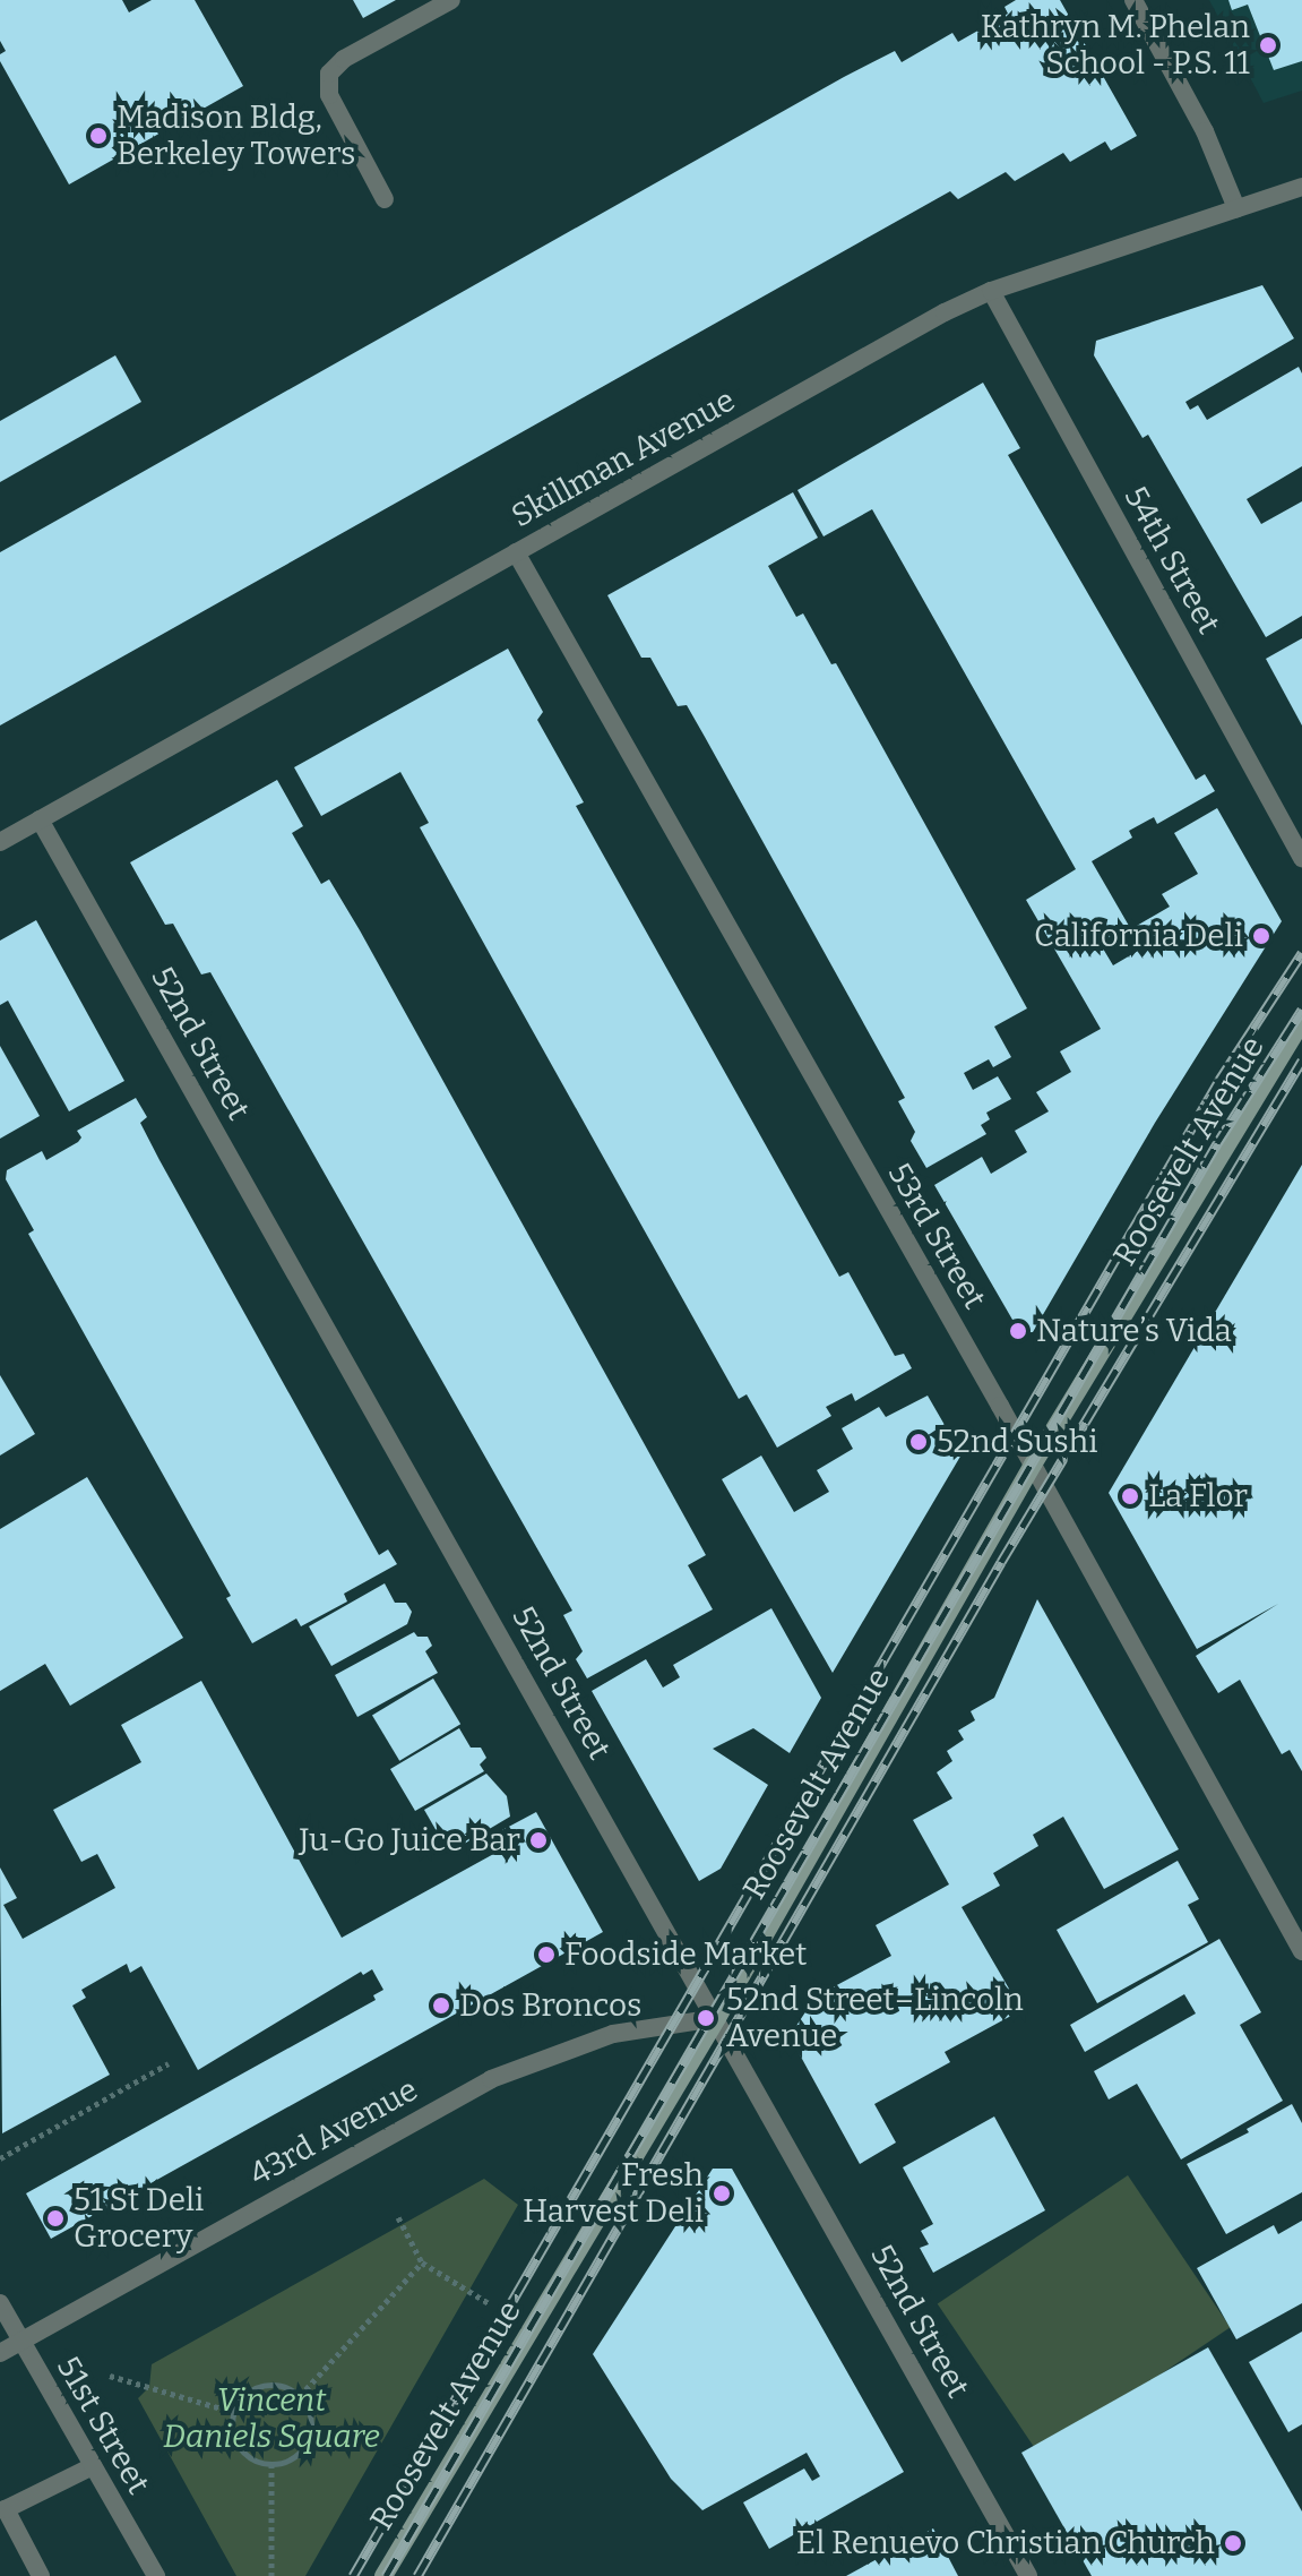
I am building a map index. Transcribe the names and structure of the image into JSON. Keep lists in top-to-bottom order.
{
  "streets": {
    "main road": ["Roosevelt Avenue"],
    "street": [
      "Skillman Avenue",
      "54th Street",
      "52nd Street",
      "53rd Street",
      "43rd Avenue",
      "51st Street"
    ]
  },
  "crossings": [
    ["Skillman Avenue", "54th Street"],
    ["Skillman Avenue", "52nd Street"],
    ["Skillman Avenue", "53rd Street"],
    ["52nd Street", "Roosevelt Avenue"],
    ["52nd Street", "43rd Avenue"],
    ["Roosevelt Avenue", "53rd Street"],
    ["Roosevelt Avenue", "43rd Avenue"],
    ["43rd Avenue", "51st Street"]
  ],
  "parks": ["Vincent Daniels Square"],
  "places": [
    "Kathryn M. Phelan School - P.S. 11",
    "Madison Bldg, Berkeley Towers",
    "California Deli",
    "Nature’s Vida",
    "52nd Sushi",
    "La Flor",
    "Ju-Go Juice Bar",
    "Foodside Market",
    "Dos Broncos",
    "52nd Street–Lincoln Avenue",
    "Fresh Harvest Deli",
    "51 St Deli Grocery",
    "El Renuevo Christian Church"
  ]
}
